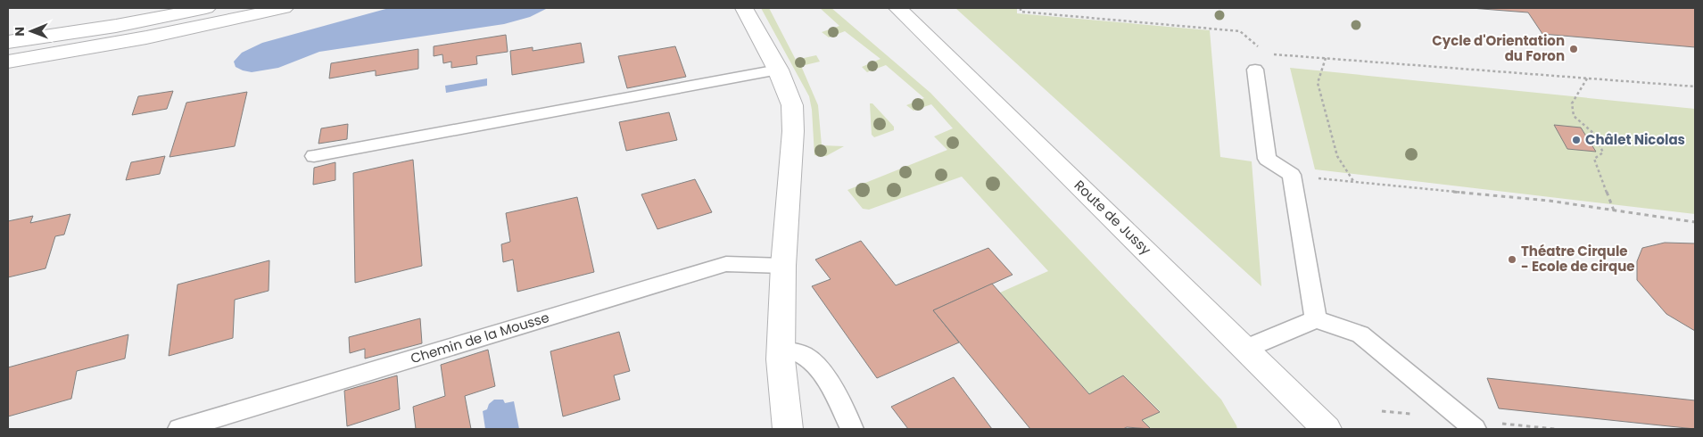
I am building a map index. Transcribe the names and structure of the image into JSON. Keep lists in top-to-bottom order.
{
  "streets": {
    "street": ["Route de Jussy"],
    "lane": ["Chemin de la Mousse"]
  },
  "places": ["Cycle d'Orientation du Foron", "Châlet Nicolas", "Théatre Cirqule - Ecole de cirque"],
  "north": "left"
}
